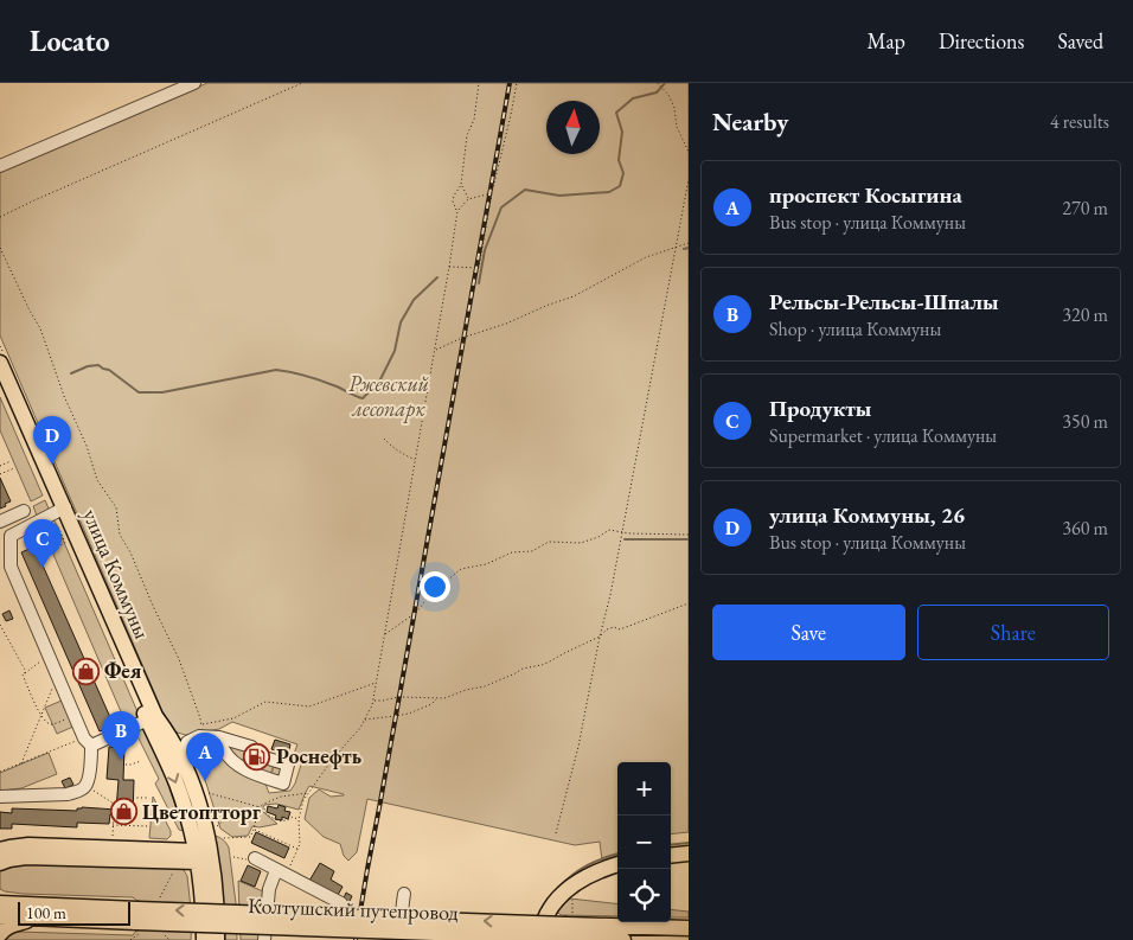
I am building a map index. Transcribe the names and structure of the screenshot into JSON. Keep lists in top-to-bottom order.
{
  "streets": {
    "main road": ["улица Коммуны", "Колтушский путепровод"]
  },
  "parks": ["Ржевский лесопарк"],
  "places": {
    "shop": ["Фея", "Цветоптторг"],
    "fuel station": ["Роснефть"]
  },
  "scale_bar": "100 m",
  "north": "top",
  "page": {
    "header": "Locato",
    "nav": ["Map", "Directions", "Saved"],
    "heading": ["Nearby", "4 results"],
    "list": [
      {
        "mark": "A",
        "name": "проспект Косыгина",
        "note": "Bus stop · улица Коммуны",
        "value": "270 m"
      },
      {
        "mark": "B",
        "name": "Рельсы-Рельсы-Шпалы",
        "note": "Shop · улица Коммуны",
        "value": "320 m"
      },
      {
        "mark": "C",
        "name": "Продукты",
        "note": "Supermarket · улица Коммуны",
        "value": "350 m"
      },
      {
        "mark": "D",
        "name": "улица Коммуны, 26",
        "note": "Bus stop · улица Коммуны",
        "value": "360 m"
      }
    ],
    "pins": [
      "D",
      "C",
      "B",
      "A"
    ],
    "buttons": ["Save", "Share"],
    "map_buttons": ["+", "−"],
    "scale": "100 m"
  }
}
